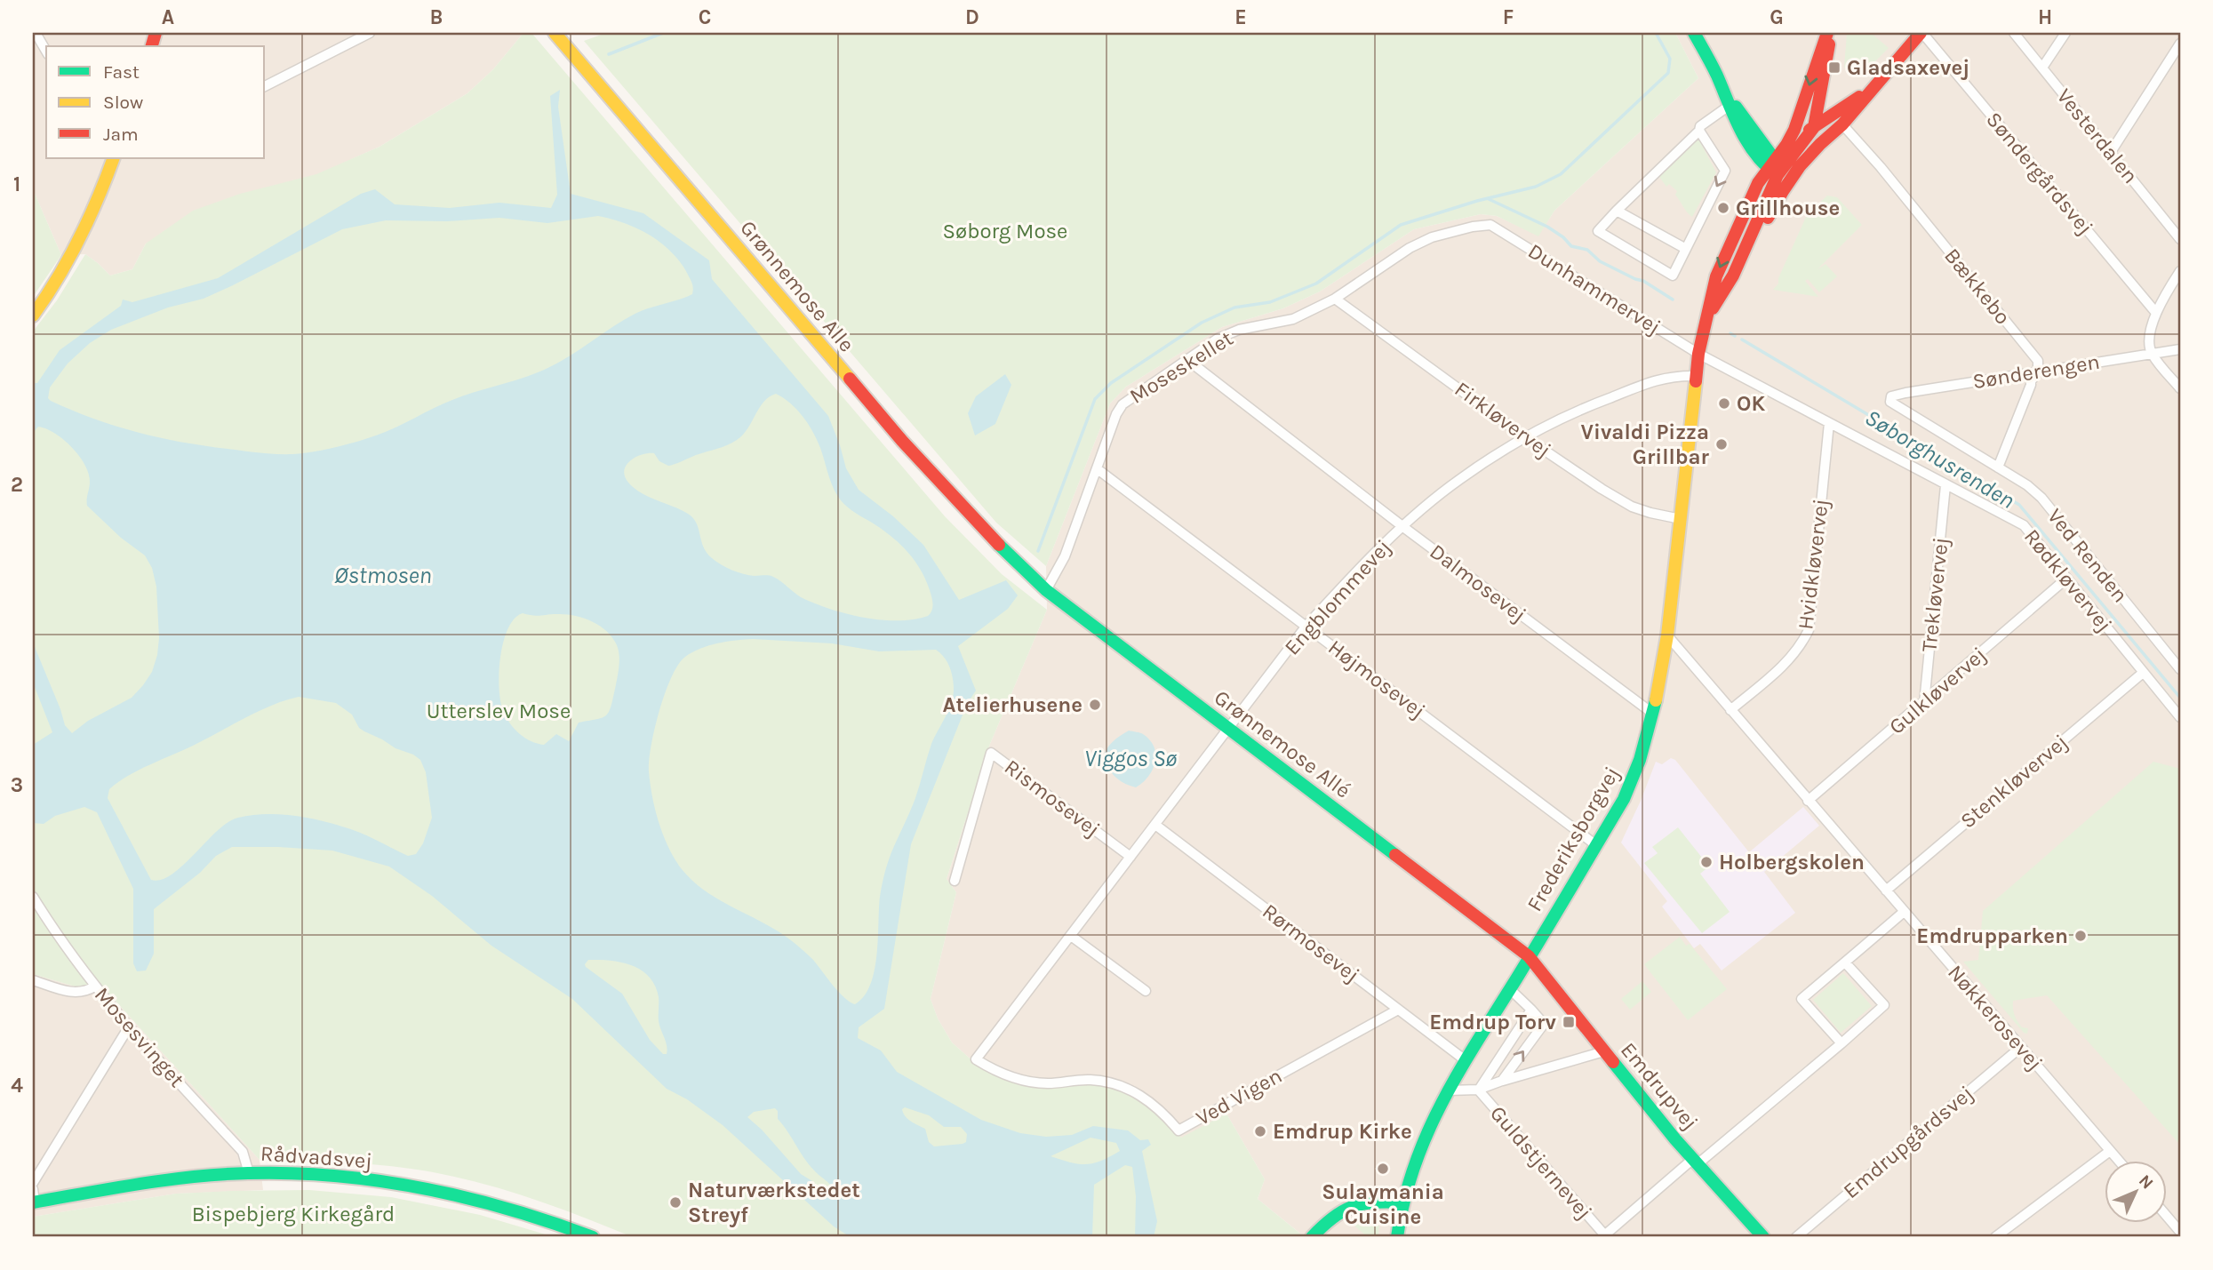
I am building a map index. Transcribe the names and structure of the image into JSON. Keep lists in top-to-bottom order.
{
  "streets": {
    "street": [
      "Vesterdalen",
      "Søndergårdsvej",
      "Grønnemose Alle",
      "Bækkebo",
      "Dunhammervej",
      "Moseskellet",
      "Sønderengen",
      "Firkløvervej",
      "Ved Renden",
      "Hvidkløvervej",
      "Rødkløvervej",
      "Dalmosevej",
      "Trekløvervej",
      "Engblommevej",
      "Højmosevej",
      "Gulkløvervej",
      "Grønnemose Allé",
      "Stenkløvervej",
      "Rismosevej",
      "Frederiksborgvej",
      "Rørmosevej",
      "Nøkkerosevej",
      "Mosesvinget",
      "Emdrupvej",
      "Ved Vigen",
      "Emdrupgårdsvej",
      "Rådvadsvej",
      "Guldstjernevej"
    ]
  },
  "crossings": [
    ["Grønnemose Alle", "Grønnemose Allé"],
    ["Bækkebo", "Sønderengen"],
    ["Dunhammervej", "Moseskellet"],
    ["Dunhammervej", "Rødkløvervej"],
    ["Dunhammervej", "Frederiksborgvej"],
    ["Moseskellet", "Firkløvervej"],
    ["Moseskellet", "Dalmosevej"],
    ["Moseskellet", "Højmosevej"],
    ["Moseskellet", "Grønnemose Allé"],
    ["Sønderengen", "Ved Renden"],
    ["Firkløvervej", "Engblommevej"],
    ["Firkløvervej", "Frederiksborgvej"],
    ["Hvidkløvervej", "Rødkløvervej"],
    ["Hvidkløvervej", "Nøkkerosevej"],
    ["Rødkløvervej", "Trekløvervej"],
    ["Rødkløvervej", "Gulkløvervej"],
    ["Rødkløvervej", "Stenkløvervej"],
    ["Rødkløvervej", "Frederiksborgvej"],
    ["Dalmosevej", "Engblommevej"],
    ["Dalmosevej", "Frederiksborgvej"],
    ["Trekløvervej", "Gulkløvervej"],
    ["Engblommevej", "Højmosevej"],
    ["Engblommevej", "Grønnemose Allé"],
    ["Engblommevej", "Rismosevej"],
    ["Engblommevej", "Frederiksborgvej"],
    ["Engblommevej", "Rørmosevej"],
    ["Engblommevej", "Ved Vigen"],
    ["Højmosevej", "Frederiksborgvej"],
    ["Gulkløvervej", "Nøkkerosevej"],
    ["Grønnemose Allé", "Frederiksborgvej"],
    ["Grønnemose Allé", "Emdrupvej"],
    ["Stenkløvervej", "Nøkkerosevej"],
    ["Frederiksborgvej", "Rørmosevej"],
    ["Frederiksborgvej", "Nøkkerosevej"],
    ["Frederiksborgvej", "Emdrupvej"],
    ["Rørmosevej", "Ved Vigen"],
    ["Nøkkerosevej", "Emdrupgårdsvej"],
    ["Mosesvinget", "Rådvadsvej"]
  ],
  "water": ["Søborghusrenden", "Østmosen", "Viggos Sø"],
  "parks": ["Søborg Mose", "Utterslev Mose", "Bispebjerg Kirkegård"],
  "places": {
    "transit": ["Gladsaxevej", "Emdrup Torv"],
    "other": [
      "Grillhouse",
      "OK",
      "Vivaldi Pizza Grillbar",
      "Atelierhusene",
      "Holbergskolen",
      "Emdrupparken",
      "Emdrup Kirke",
      "Sulaymania Cuisine",
      "Naturværkstedet Streyf"
    ]
  },
  "legend": ["Fast", "Slow", "Jam"],
  "north": "top right",
  "grid": {
    "columns": [
      "A",
      "B",
      "C",
      "D",
      "E",
      "F",
      "G",
      "H"
    ],
    "rows": [
      "1",
      "2",
      "3",
      "4"
    ]
  }
}
